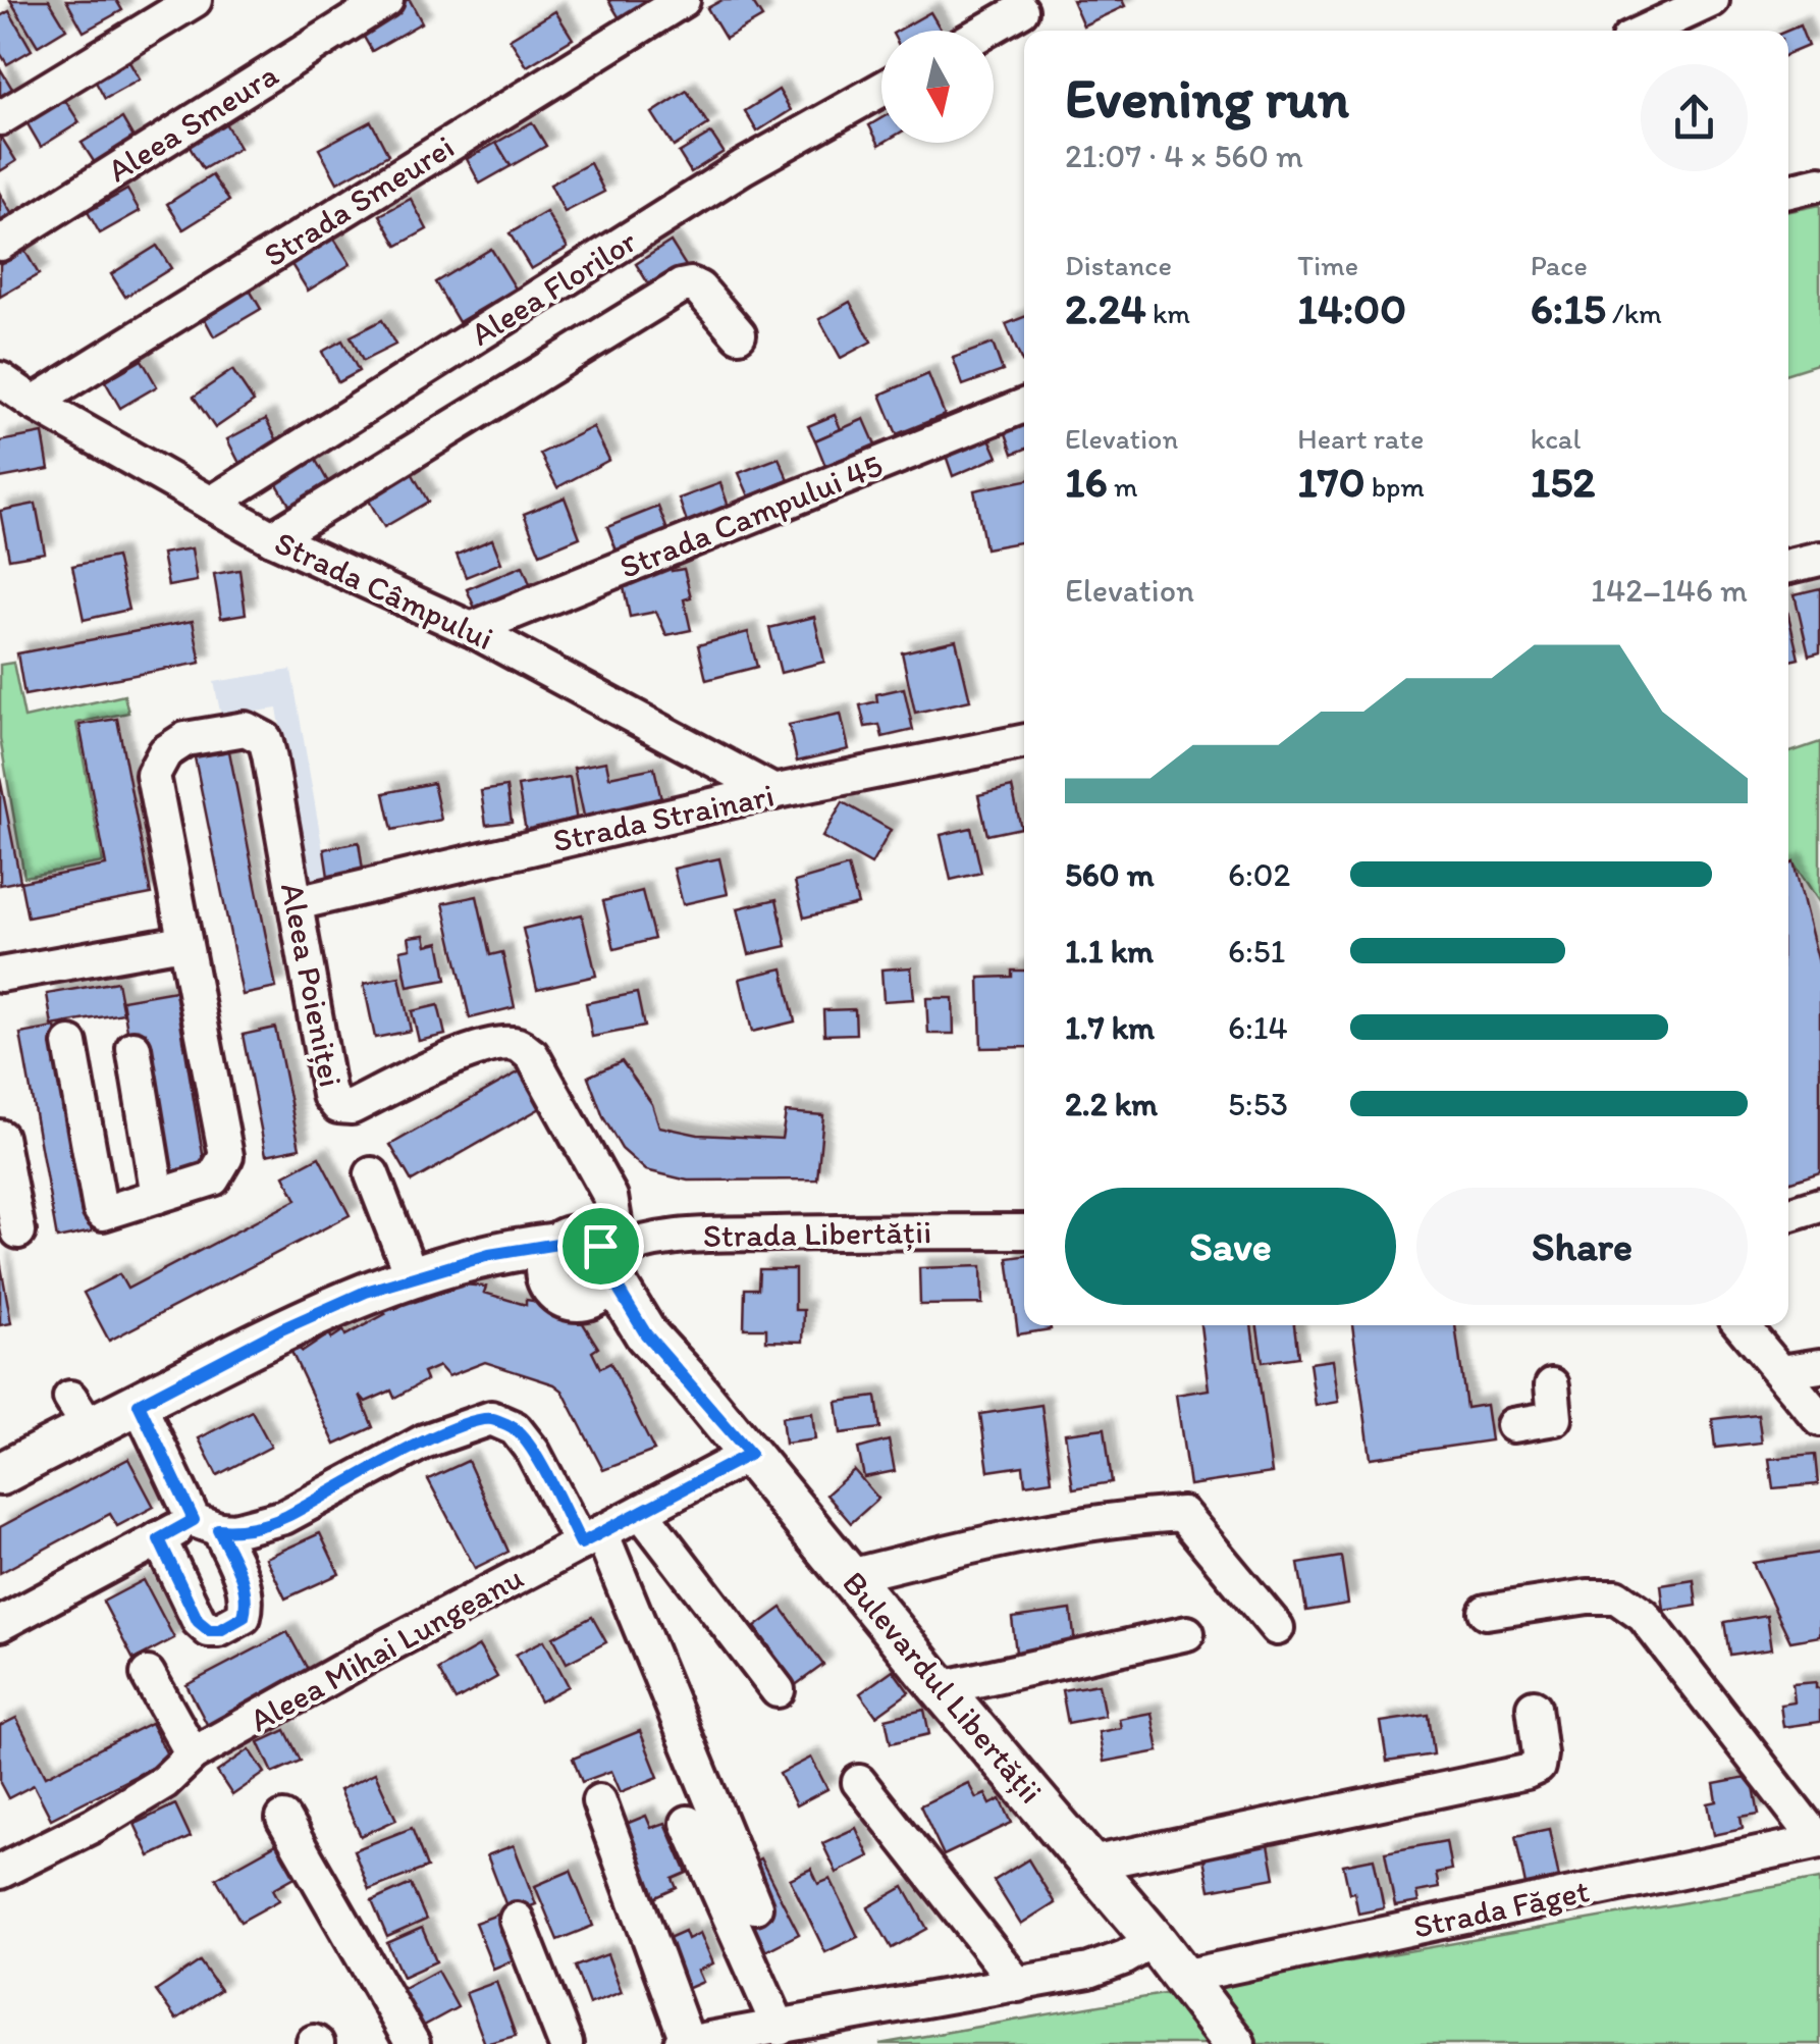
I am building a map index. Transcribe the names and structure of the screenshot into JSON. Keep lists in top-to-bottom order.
{
  "streets": {
    "main road": ["Bulevardul Libertății"],
    "street": [
      "Aleea Smeura",
      "Strada Smeurei",
      "Aleea Florilor",
      "Strada Campului 45",
      "Strada Câmpului",
      "Strada Strainari",
      "Aleea Poieniței",
      "Strada Libertății",
      "Aleea Mihai Lungeanu",
      "Strada Făget"
    ]
  },
  "crossings": [
    ["Strada Smeurei", "Strada Câmpului"],
    ["Aleea Florilor", "Strada Câmpului"],
    ["Strada Campului 45", "Strada Câmpului"],
    ["Strada Câmpului", "Strada Strainari"],
    ["Strada Strainari", "Aleea Poieniței"],
    ["Aleea Poieniței", "Strada Libertății"],
    ["Aleea Poieniței", "Bulevardul Libertății"],
    ["Strada Libertății", "Bulevardul Libertății"],
    ["Aleea Mihai Lungeanu", "Bulevardul Libertății"],
    ["Bulevardul Libertății", "Strada Făget"]
  ],
  "north": "bottom",
  "page": {
    "heading": ["Evening run", "21:07 · 4 × 560 m"],
    "stats": [
      ["Distance", "2.24 km"],
      ["Time", "14:00"],
      ["Pace", "6:15 /km"],
      ["Elevation", "16 m"],
      ["Heart rate", "170 bpm"],
      ["kcal", "152"]
    ],
    "chart": ["Elevation", "142–146 m"],
    "list": [
      {
        "name": "560 m",
        "note": "6:02"
      },
      {
        "name": "1.1 km",
        "note": "6:51"
      },
      {
        "name": "1.7 km",
        "note": "6:14"
      },
      {
        "name": "2.2 km",
        "note": "5:53"
      }
    ],
    "buttons": ["Save", "Share"]
  }
}
